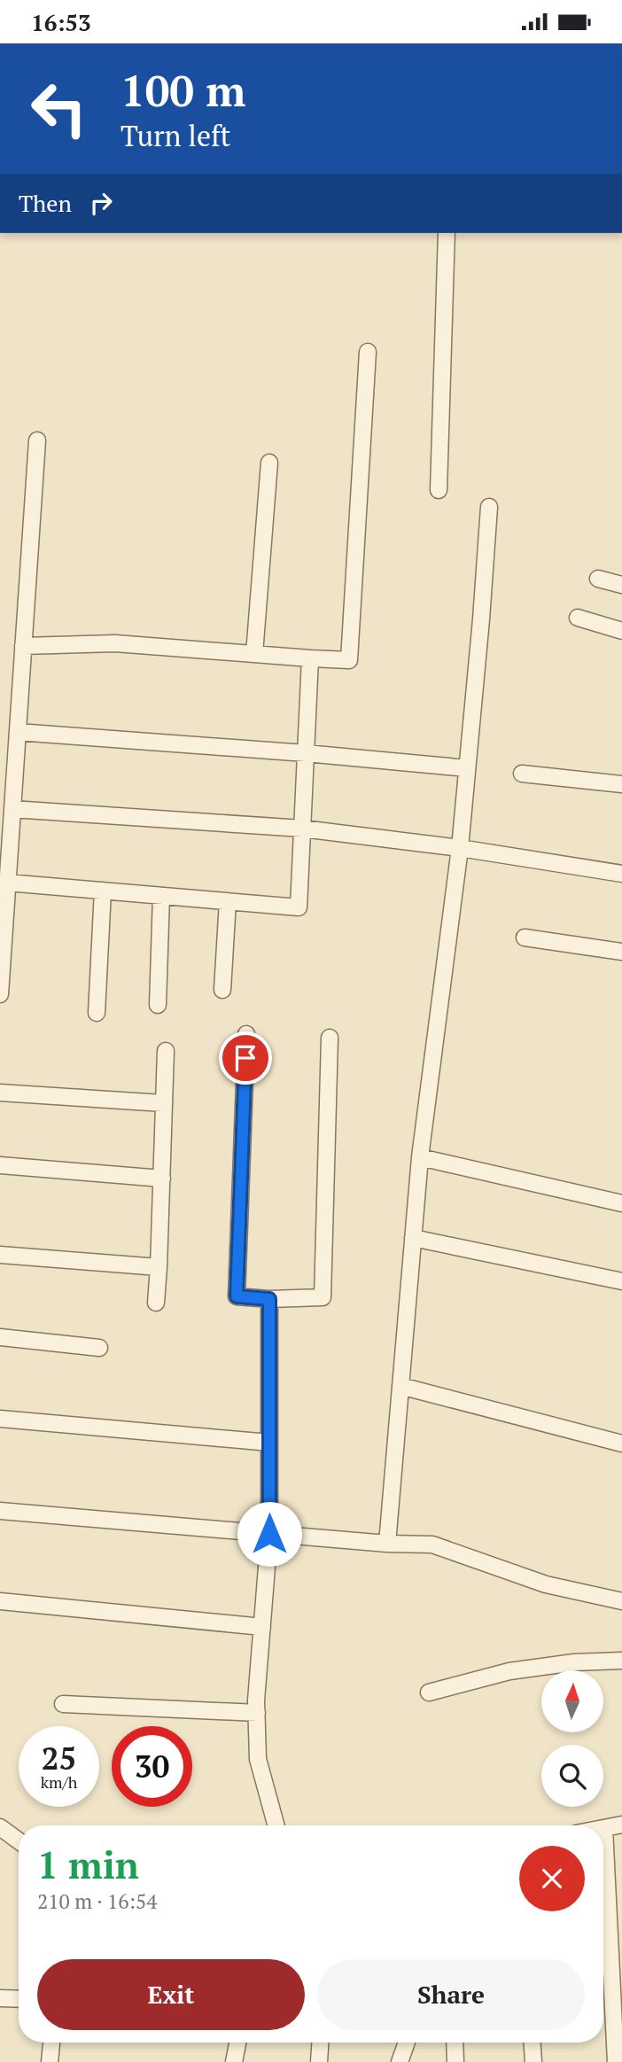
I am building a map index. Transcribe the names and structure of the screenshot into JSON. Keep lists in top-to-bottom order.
{
  "north": "top",
  "page": {
    "status": "16:53",
    "turn": ["100 m", "Turn left"],
    "then": "Then",
    "speed": "25 km/h",
    "limit": "30",
    "heading": ["1 min", "210 m · 16:54"],
    "buttons": ["Exit", "Share"]
  }
}
